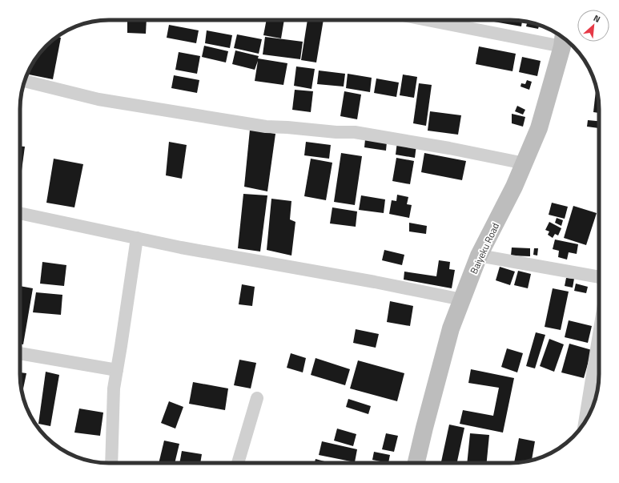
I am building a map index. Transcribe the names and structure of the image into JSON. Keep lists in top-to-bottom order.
{
  "streets": {
    "main road": ["Baiyeku Road"]
  },
  "north": "top right"
}
